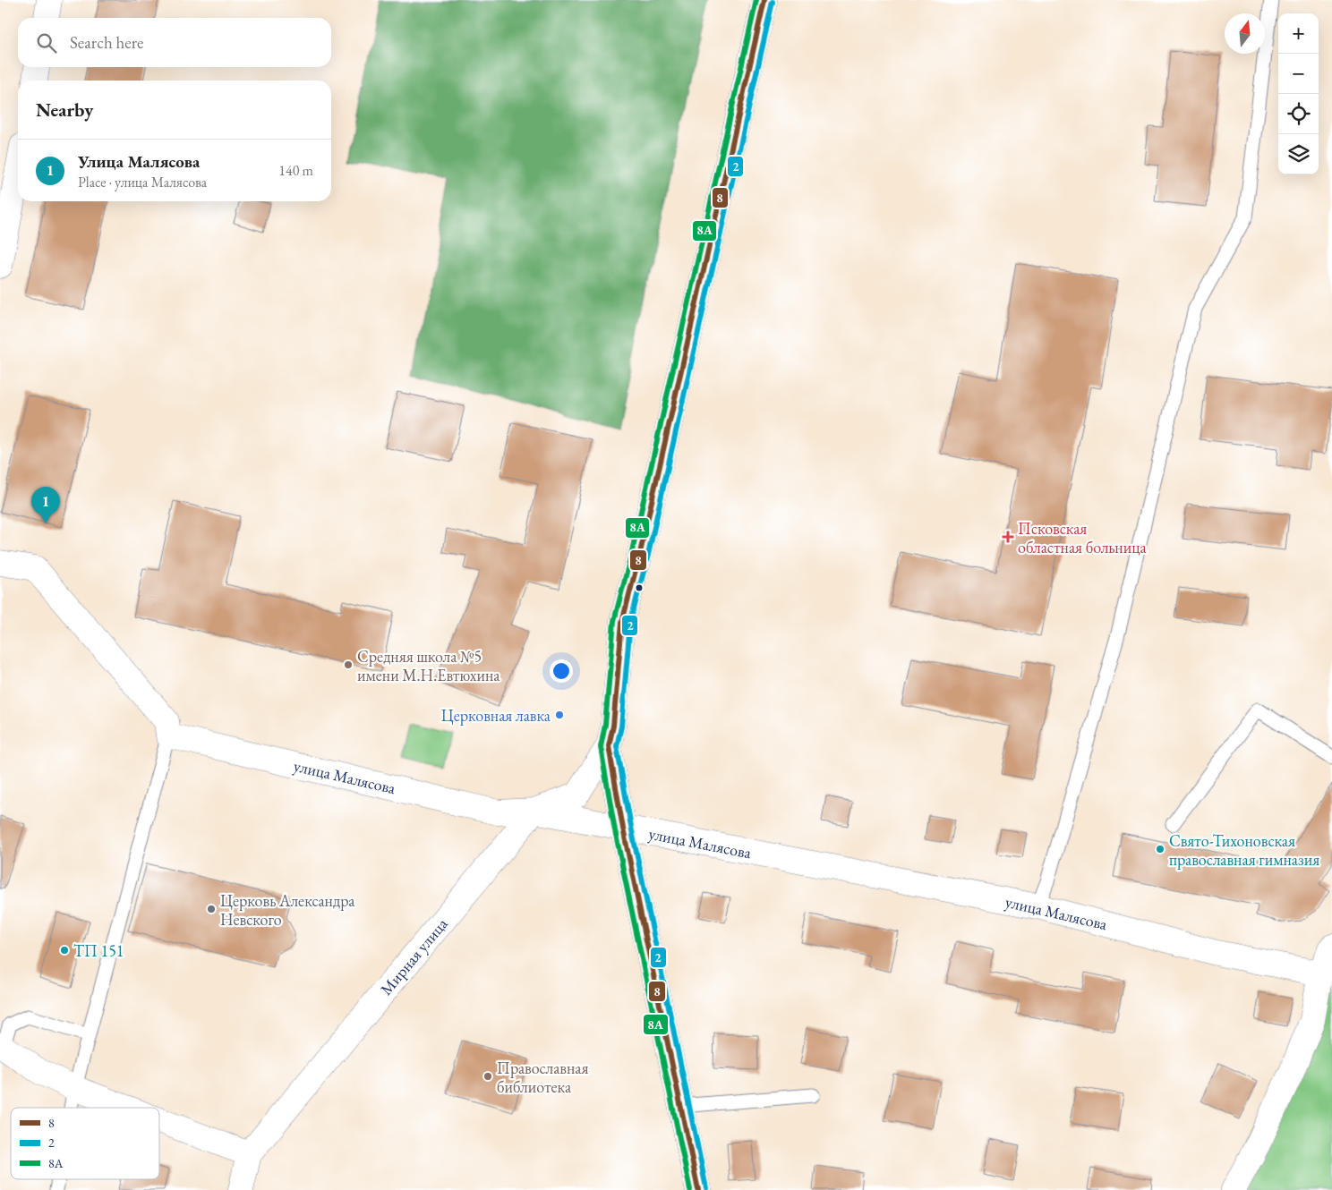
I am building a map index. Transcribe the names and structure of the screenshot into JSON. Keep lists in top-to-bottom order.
{
  "streets": {
    "street": ["улица Малясова", "Мирная улица"]
  },
  "crossings": [
    ["улица Малясова", "Мирная улица"]
  ],
  "places": {
    "health": ["Псковская областная больница"],
    "other": [
      "Средняя школа №5 имени М.Н.Евтюхина",
      "Церковная лавка",
      "Свято-Тихоновская православная гимназия",
      "Церковь Александра Невского",
      "ТП 151",
      "Православная библиотека"
    ]
  },
  "lines": ["transit line 8", "transit line 8А", "transit line 2"],
  "legend": ["8", "2", "8А"],
  "north": "top",
  "page": {
    "map_buttons": ["+", "−"],
    "search": "Search here",
    "heading": "Nearby",
    "list": [
      {
        "mark": "1",
        "name": "Улица Малясова",
        "note": "Place · улица Малясова",
        "value": "140 m"
      }
    ],
    "pins": "1"
  }
}
